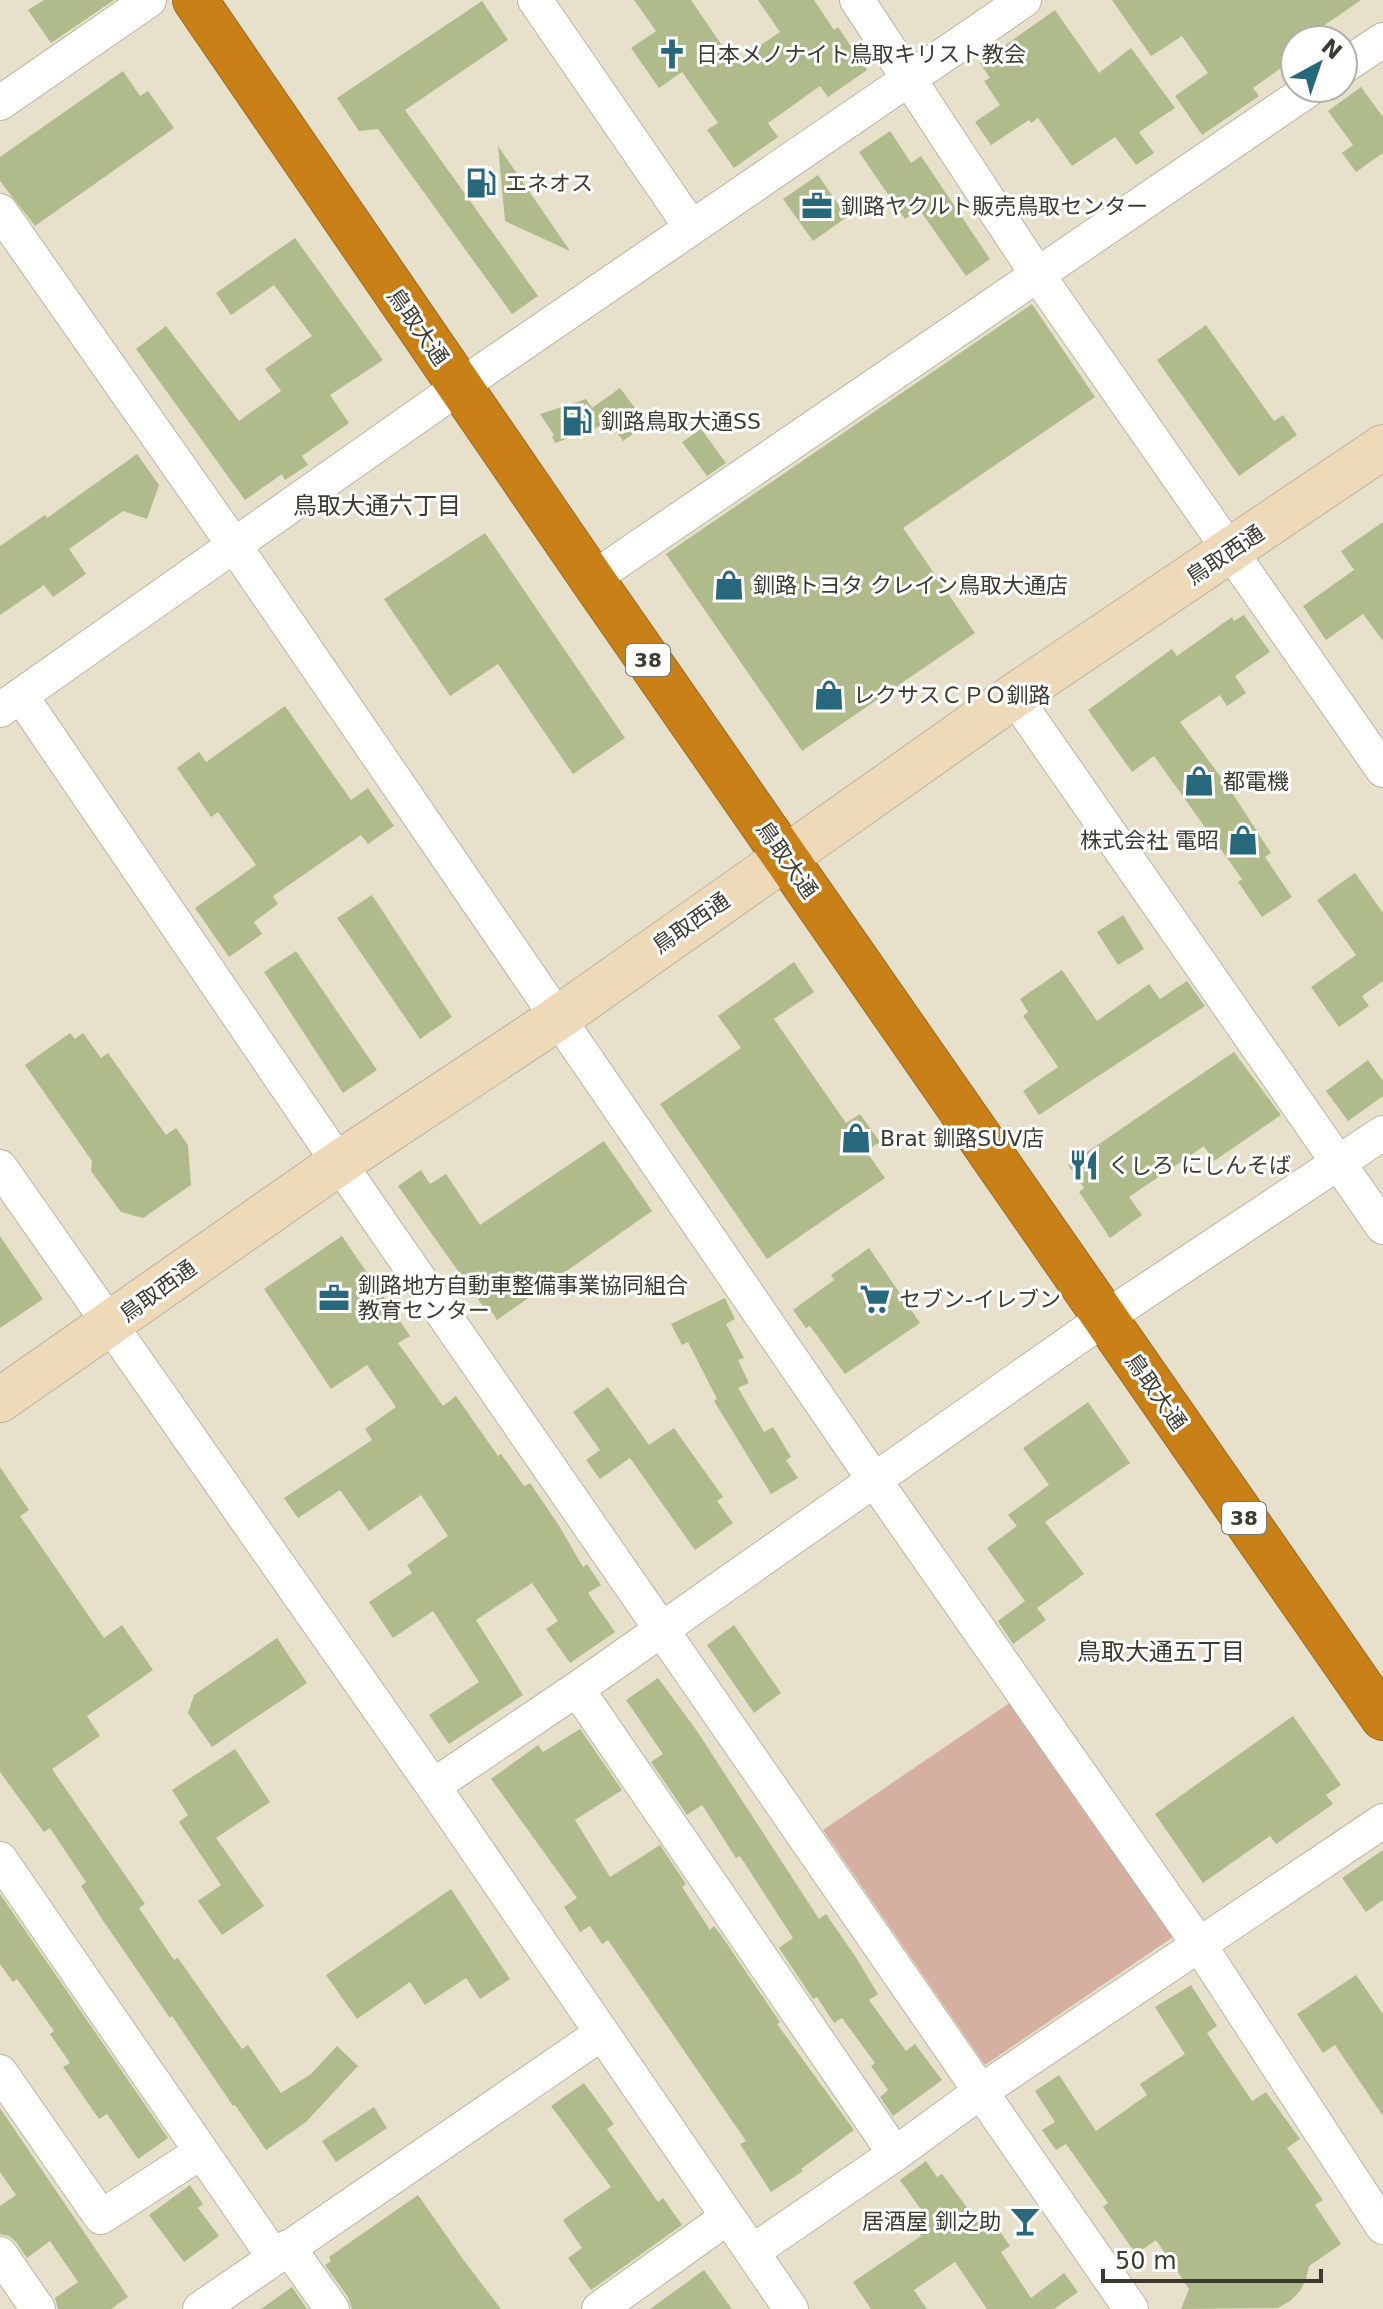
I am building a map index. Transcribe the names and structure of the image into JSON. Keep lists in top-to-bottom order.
{
  "streets": {
    "highway": ["鳥取大通", "38"],
    "street": ["鳥取西通"]
  },
  "crossings": [
    ["鳥取大通", "鳥取西通"]
  ],
  "districts": ["鳥取大通六丁目", "鳥取大通五丁目"],
  "places": {
    "church": ["日本メノナイト鳥取キリスト教会"],
    "fuel station": ["エネオス", "釧路鳥取大通SS"],
    "office": ["釧路ヤクルト販売鳥取センター", "釧路地方自動車整備事業協同組合 教育センター"],
    "shop": [
      "釧路トヨタ クレイン鳥取大通店",
      "レクサスＣＰＯ釧路",
      "都電機",
      "株式会社 電昭",
      "Brat 釧路SUV店"
    ],
    "restaurant": ["くしろ にしんそば"],
    "supermarket": ["セブン-イレブン"],
    "bar": ["居酒屋 釧之助"]
  },
  "scale_bar": "50 m",
  "north": "top right"
}
